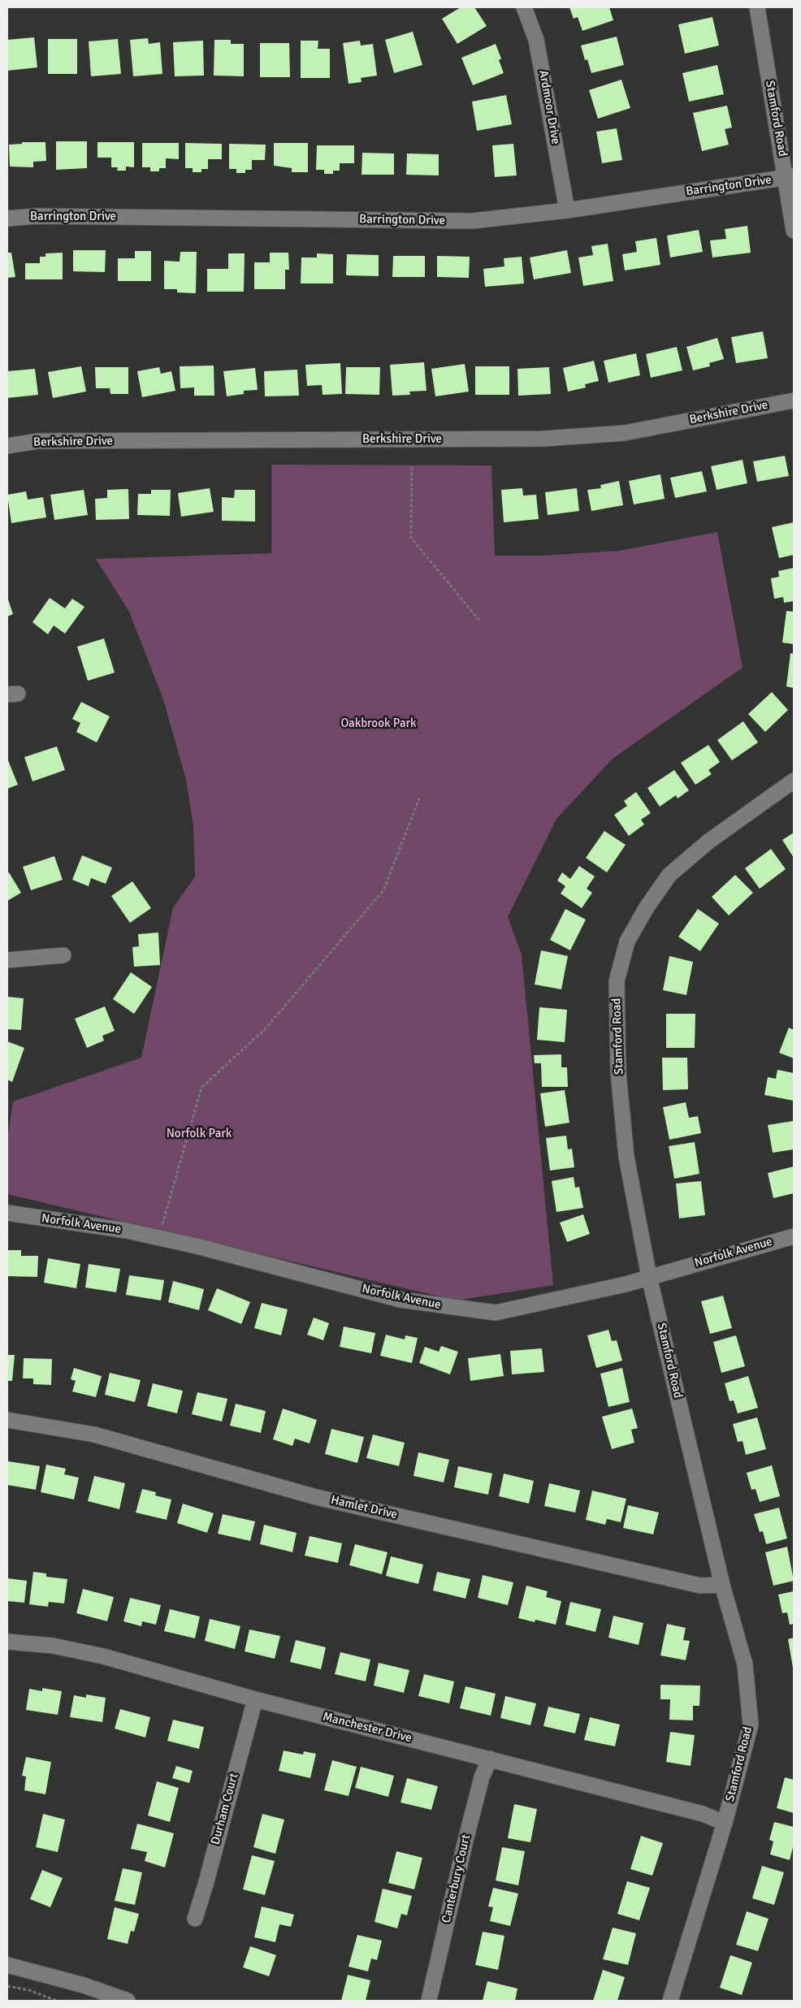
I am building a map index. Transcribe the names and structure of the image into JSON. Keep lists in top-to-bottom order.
{
  "streets": {
    "street": [
      "Ardmoor Drive",
      "Stamford Road",
      "Barrington Drive",
      "Berkshire Drive",
      "Norfolk Avenue",
      "Hamlet Drive",
      "Manchester Drive",
      "Durham Court",
      "Canterbury Court"
    ]
  },
  "crossings": [
    ["Ardmoor Drive", "Barrington Drive"],
    ["Stamford Road", "Barrington Drive"],
    ["Stamford Road", "Norfolk Avenue"],
    ["Stamford Road", "Hamlet Drive"],
    ["Stamford Road", "Manchester Drive"],
    ["Manchester Drive", "Durham Court"],
    ["Manchester Drive", "Canterbury Court"]
  ],
  "parks": ["Oakbrook Park", "Norfolk Park"]
}
